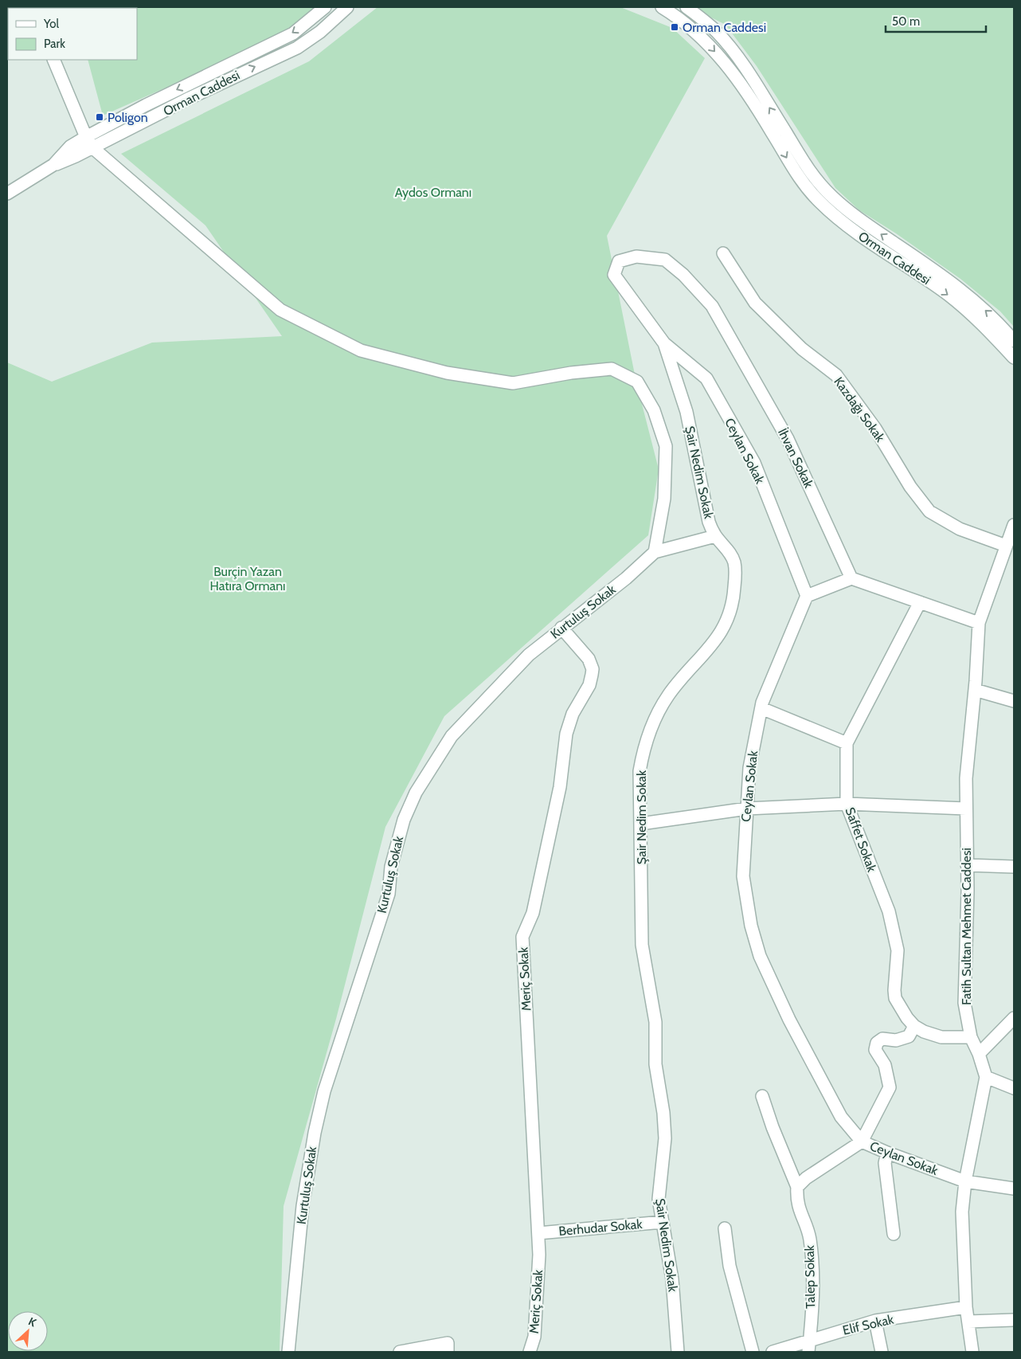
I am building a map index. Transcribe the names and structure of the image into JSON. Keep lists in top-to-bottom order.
{
  "streets": {
    "street": [
      "Orman Caddesi",
      "Kazdağı Sokak",
      "Ceylan Sokak",
      "İhvan Sokak",
      "Şair Nedim Sokak",
      "Kurtuluş Sokak",
      "Saffet Sokak",
      "Fatih Sultan Mehmet Caddesi",
      "Meriç Sokak",
      "Berhudar Sokak",
      "Talep Sokak",
      "Elif Sokak"
    ]
  },
  "crossings": [
    ["Kazdağı Sokak", "Fatih Sultan Mehmet Caddesi"],
    ["Ceylan Sokak", "Şair Nedim Sokak"],
    ["Ceylan Sokak", "Fatih Sultan Mehmet Caddesi"],
    ["İhvan Sokak", "Şair Nedim Sokak"],
    ["Şair Nedim Sokak", "Kurtuluş Sokak"],
    ["Şair Nedim Sokak", "Berhudar Sokak"],
    ["Kurtuluş Sokak", "Meriç Sokak"],
    ["Fatih Sultan Mehmet Caddesi", "Elif Sokak"],
    ["Meriç Sokak", "Berhudar Sokak"],
    ["Talep Sokak", "Elif Sokak"]
  ],
  "parks": ["Aydos Ormanı", "Burçin Yazan Hatıra Ormanı"],
  "places": {
    "transit": ["Orman Caddesi", "Poligon"]
  },
  "legend": ["Yol", "Park"],
  "scale_bar": "50 m",
  "north": "top right"
}
